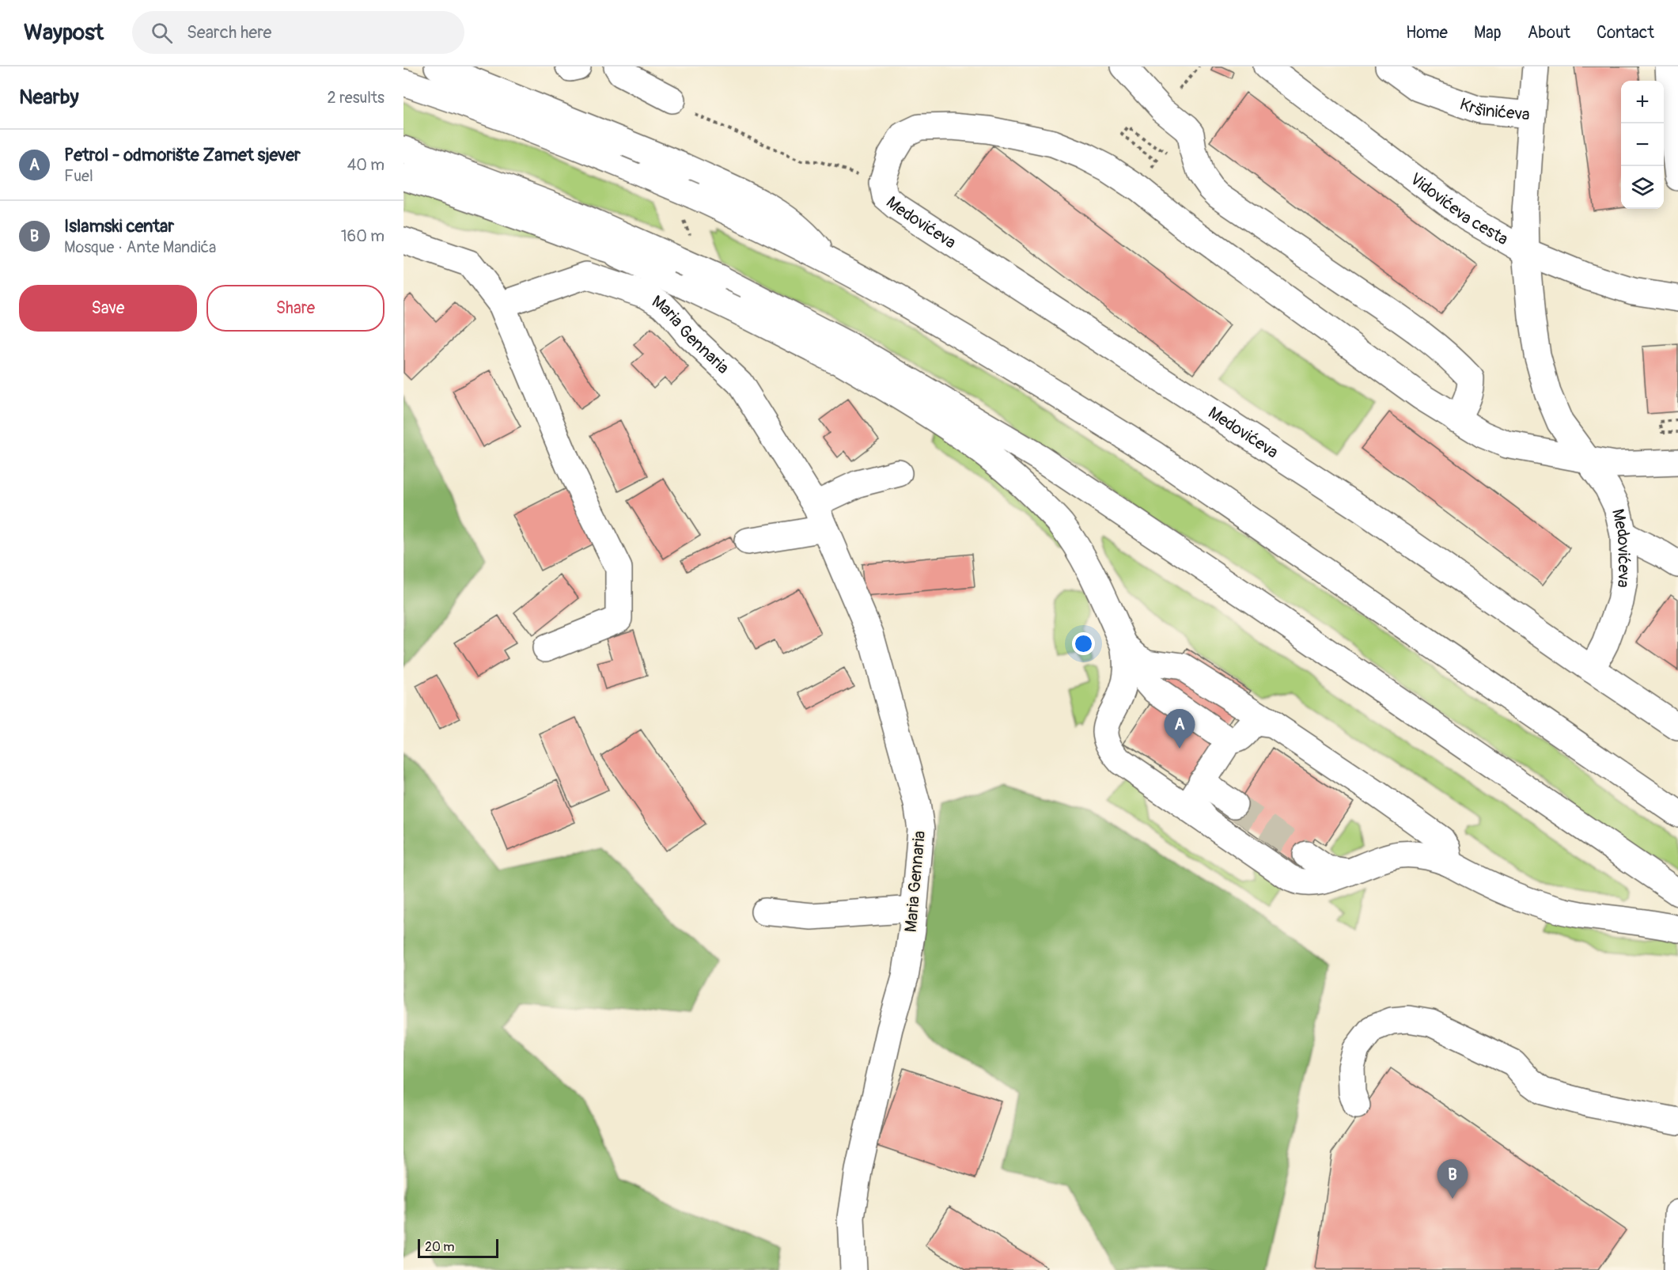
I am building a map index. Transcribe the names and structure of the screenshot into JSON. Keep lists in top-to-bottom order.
{
  "streets": {
    "main road": [
      "Kršinićeva",
      "Vidovićeva cesta",
      "Medovićeva",
      "Maria Gennaria"
    ]
  },
  "crossings": [
    ["Kršinićeva", "Vidovićeva cesta"],
    ["Kršinićeva", "Medovićeva"],
    ["Vidovićeva cesta", "Medovićeva"]
  ],
  "scale_bar": "20 m",
  "page": {
    "header": "Waypost",
    "search": "Search here",
    "nav": [
      "Home",
      "Map",
      "About",
      "Contact"
    ],
    "heading": ["Nearby", "2 results"],
    "map_buttons": ["+", "−"],
    "list": [
      {
        "mark": "A",
        "name": "Petrol - odmorište Zamet sjever",
        "note": "Fuel",
        "value": "40 m"
      },
      {
        "mark": "B",
        "name": "Islamski centar",
        "note": "Mosque · Ante Mandića",
        "value": "160 m"
      }
    ],
    "buttons": ["Save", "Share"],
    "pins": ["A", "B"],
    "scale": "20 m"
  }
}
